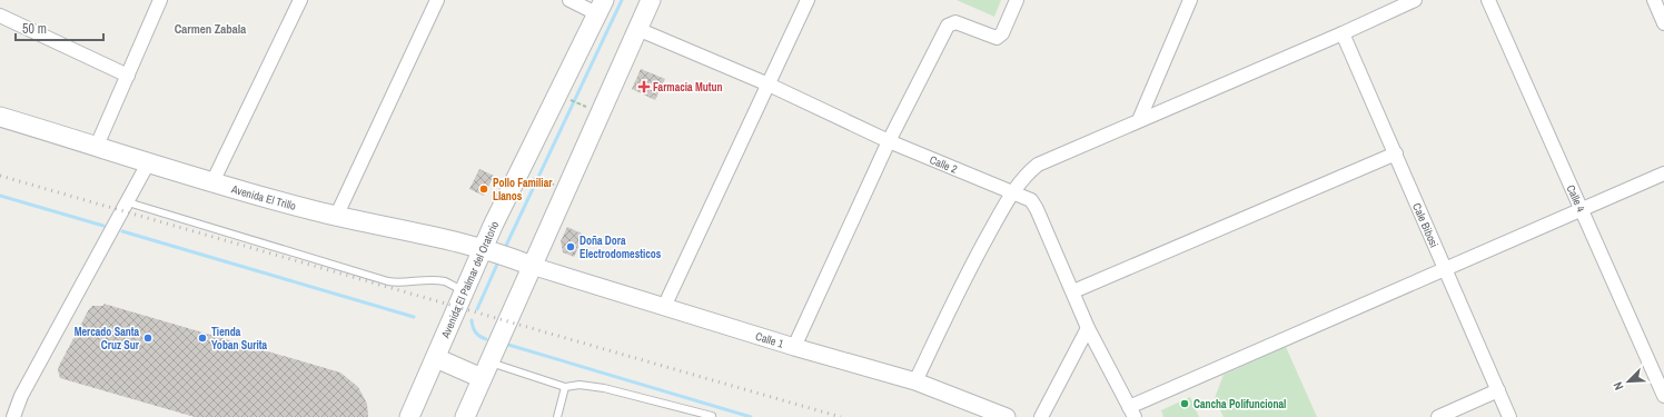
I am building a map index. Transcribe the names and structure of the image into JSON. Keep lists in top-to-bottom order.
{
  "streets": {
    "main road": ["Avenida El Trillo", "Avenida El Palmar del Oratorio"],
    "street": [
      "Calle 2",
      "Calle 4",
      "Cale Bibosi",
      "Calle 1"
    ]
  },
  "crossings": [
    ["Avenida El Trillo", "Avenida El Palmar del Oratorio"],
    ["Avenida El Trillo", "Calle 1"]
  ],
  "districts": ["Carmen Zabala"],
  "places": {
    "health": ["Farmacia Mutun"],
    "other": [
      "Pollo Familiar Llanos",
      "Doña Dora Electrodomesticos",
      "Mercado Santa Cruz Sur",
      "Tienda Yoban Surita",
      "Cancha Polifuncional"
    ]
  },
  "scale_bar": "50 m",
  "north": "bottom left"
}
